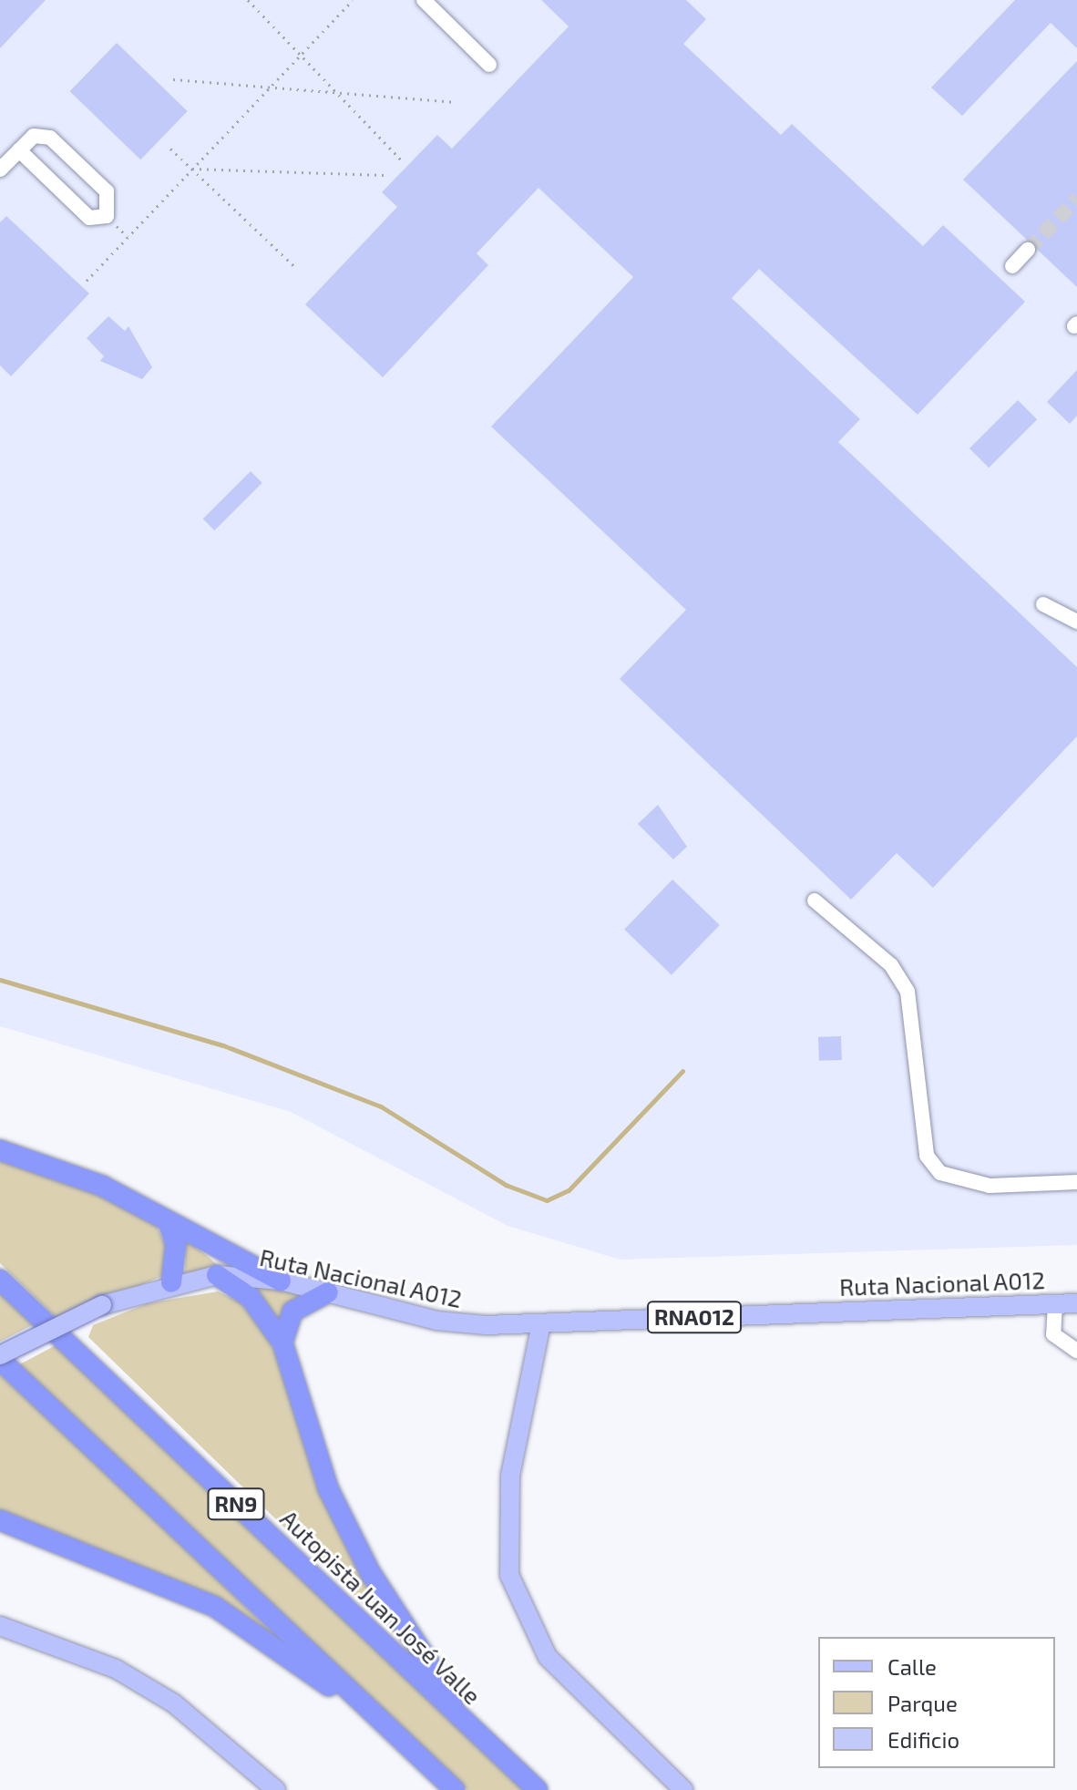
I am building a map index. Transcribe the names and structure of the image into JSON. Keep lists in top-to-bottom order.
{
  "streets": {
    "highway": ["RN9", "Autopista Juan José Valle"],
    "main road": ["Ruta Nacional A012", "RNA012"]
  },
  "crossings": [
    ["Ruta Nacional A012", "RN9"]
  ],
  "legend": ["Calle", "Parque", "Edificio"]
}
